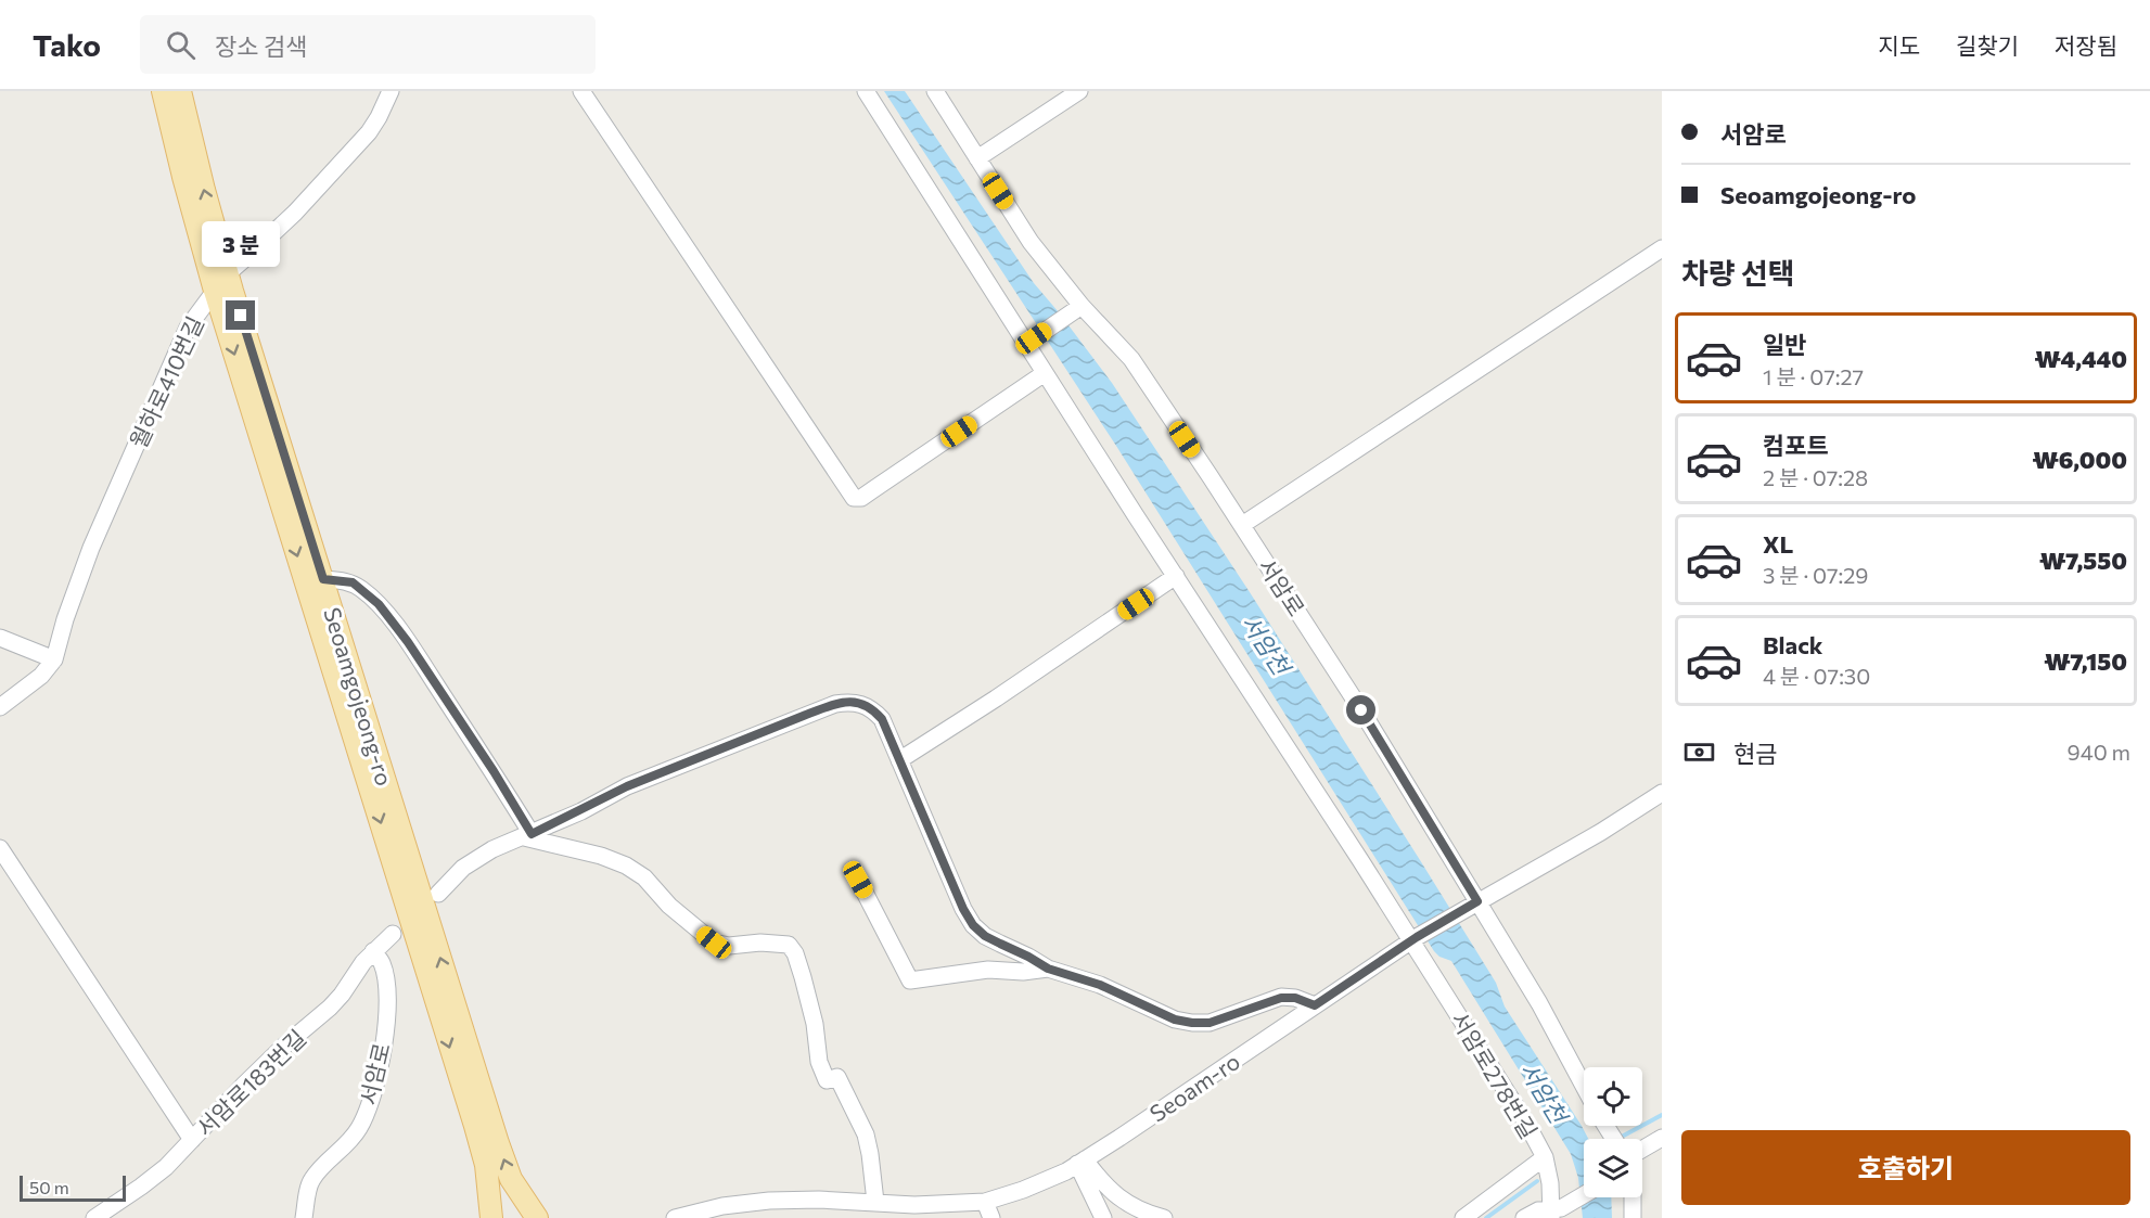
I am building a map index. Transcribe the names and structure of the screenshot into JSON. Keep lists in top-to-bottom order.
{
  "streets": {
    "main road": ["Seoamgojeong-ro"],
    "street": [
      "월하로410번길",
      "서암로",
      "서암로278번길",
      "서암로183번길",
      "Seoam-ro"
    ]
  },
  "crossings": [
    ["월하로410번길", "Seoamgojeong-ro"],
    ["서암로", "서암로183번길"],
    ["서암로", "Seoam-ro"],
    ["서암로278번길", "Seoam-ro"]
  ],
  "water": ["서암천"],
  "scale_bar": "50 m",
  "page": {
    "header": "Tako",
    "search": "장소 검색",
    "nav": ["지도", "길찾기", "저장됨"],
    "banner": ["서암로", "Seoamgojeong-ro"],
    "bubble": "3 분",
    "heading": "차량 선택",
    "list": [
      {
        "name": "일반",
        "note": "1 분 · 07:27",
        "value": "₩4,440"
      },
      {
        "name": "컴포트",
        "note": "2 분 · 07:28",
        "value": "₩6,000"
      },
      {
        "name": "XL",
        "note": "3 분 · 07:29",
        "value": "₩7,550"
      },
      {
        "name": "Black",
        "note": "4 분 · 07:30",
        "value": "₩7,150"
      }
    ],
    "pay": ["현금", "940 m"],
    "buttons": "호출하기",
    "scale": "50 m"
  }
}
